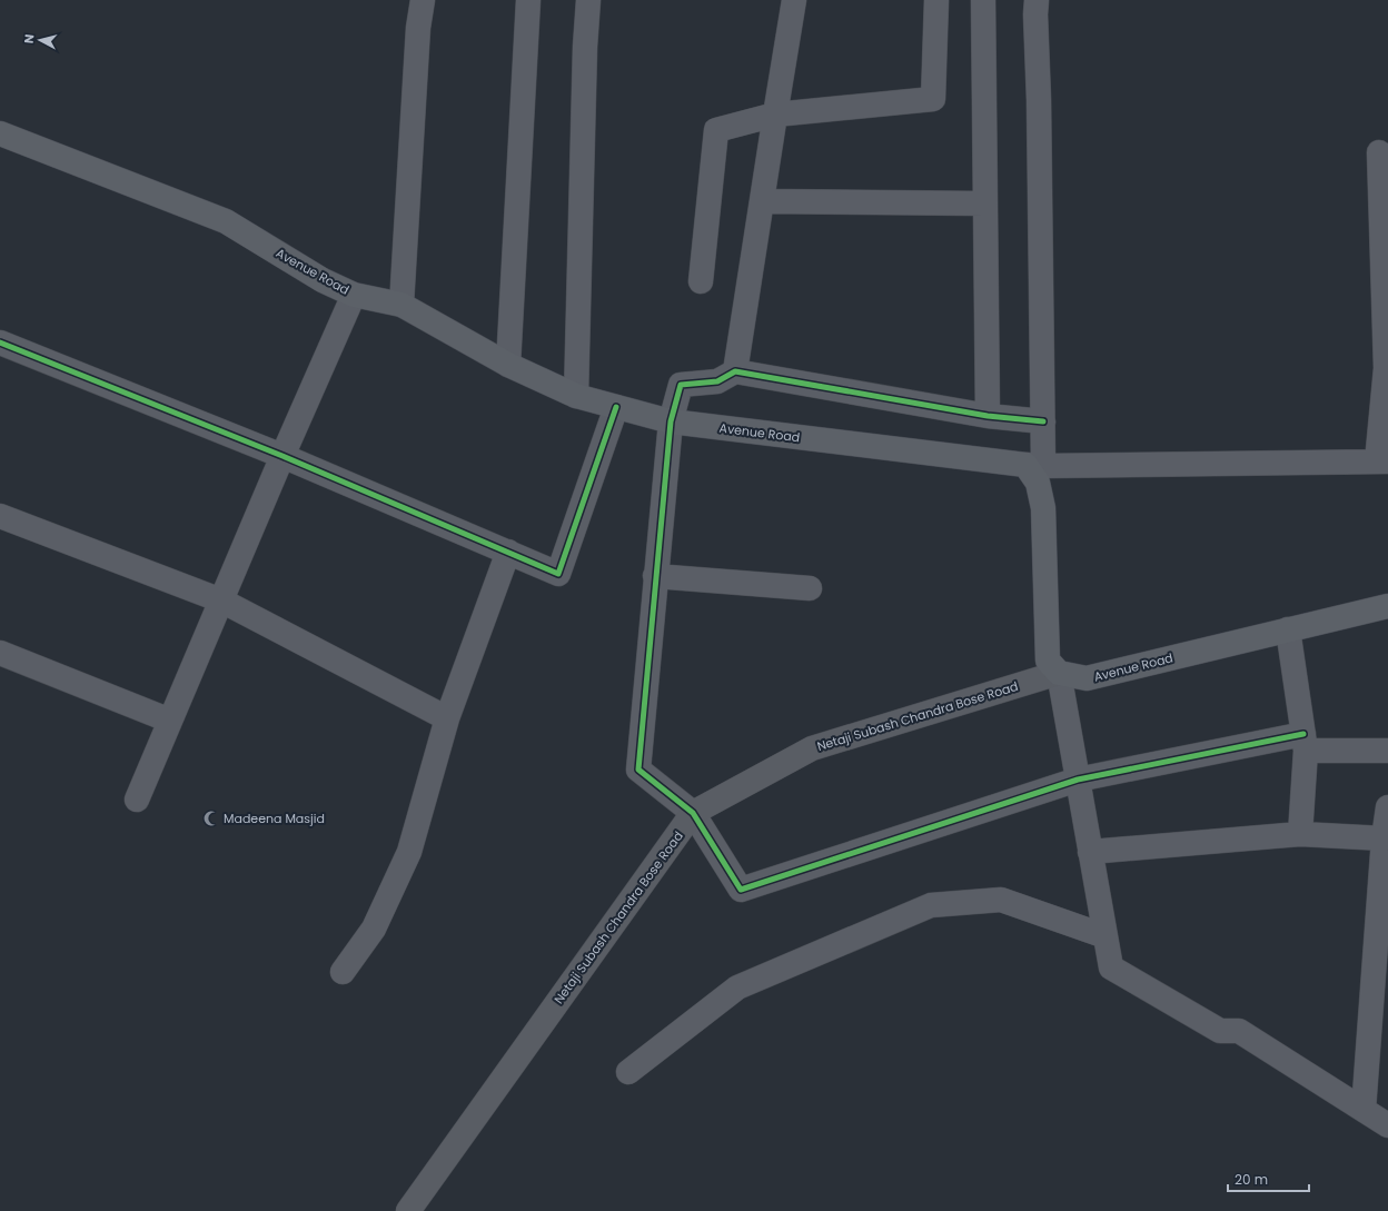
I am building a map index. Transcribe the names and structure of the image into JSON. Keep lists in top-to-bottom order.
{
  "streets": {
    "main road": ["Avenue Road", "Netaji Subash Chandra Bose Road"]
  },
  "crossings": [
    ["Avenue Road", "Netaji Subash Chandra Bose Road"]
  ],
  "places": {
    "mosque": ["Madeena Masjid"]
  },
  "scale_bar": "20 m",
  "north": "left"
}
